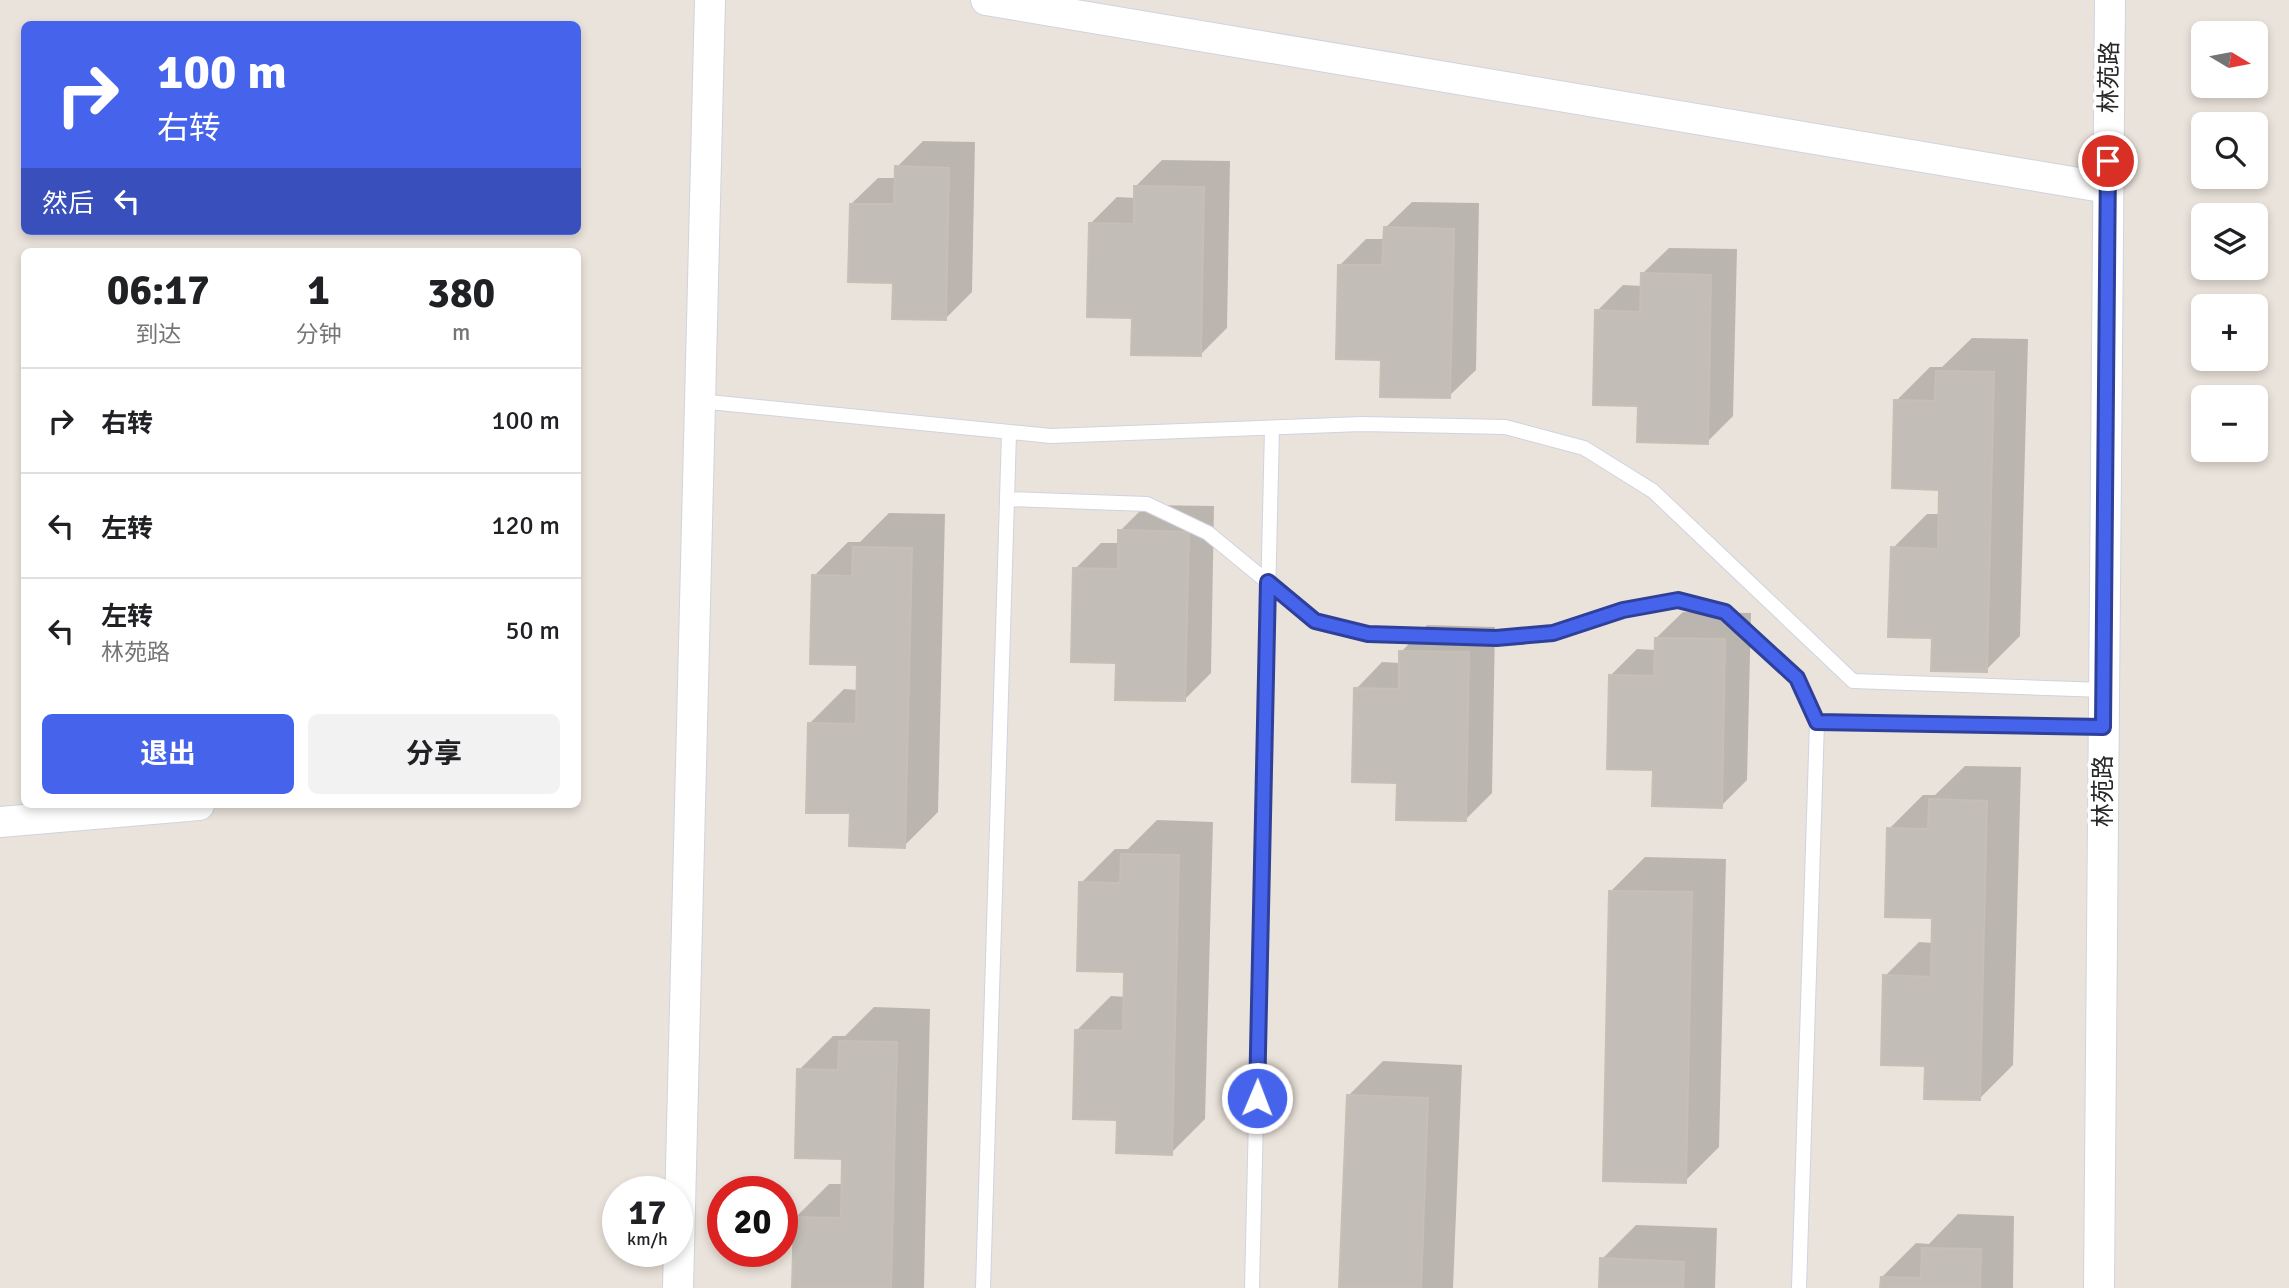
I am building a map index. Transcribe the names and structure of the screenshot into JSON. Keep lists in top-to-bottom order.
{
  "streets": {
    "street": ["林苑路"]
  },
  "north": "right",
  "page": {
    "map_buttons": ["+", "−"],
    "turn": ["100 m", "右转"],
    "then": "然后",
    "eta": [
      "06:17",
      "到达",
      "1",
      "分钟",
      "380",
      "m"
    ],
    "list": [
      {
        "name": "右转",
        "value": "100 m"
      },
      {
        "name": "左转",
        "value": "120 m"
      },
      {
        "name": "左转",
        "note": "林苑路",
        "value": "50 m"
      }
    ],
    "buttons": ["退出", "分享"],
    "speed": "17 km/h",
    "limit": "20"
  }
}
